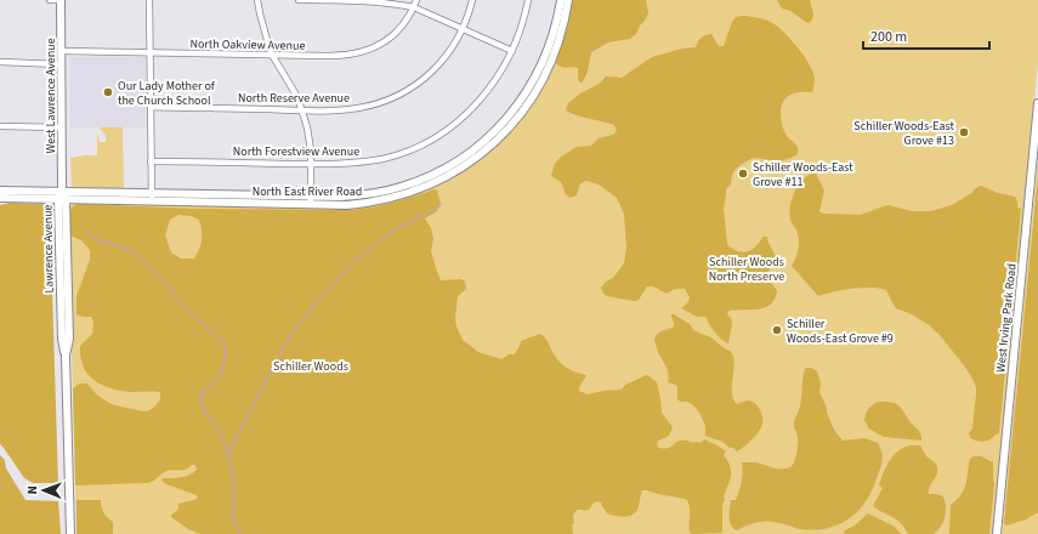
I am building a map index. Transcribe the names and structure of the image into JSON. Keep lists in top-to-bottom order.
{
  "streets": {
    "main road": [
      "West Lawrence Avenue",
      "North East River Road",
      "Lawrence Avenue",
      "West Irving Park Road"
    ],
    "street": ["North Oakview Avenue", "North Reserve Avenue", "North Forestview Avenue"]
  },
  "crossings": [
    ["North Oakview Avenue", "West Lawrence Avenue"],
    ["West Lawrence Avenue", "North East River Road"],
    ["West Lawrence Avenue", "Lawrence Avenue"],
    ["North East River Road", "Lawrence Avenue"]
  ],
  "parks": ["Schiller Woods North Preserve", "Schiller Woods"],
  "places": [
    "Our Lady Mother of the Church School",
    "Schiller Woods-East Grove #13",
    "Schiller Woods-East Grove #11",
    "Schiller Woods-East Grove #9"
  ],
  "scale_bar": "200 m",
  "north": "left"
}
